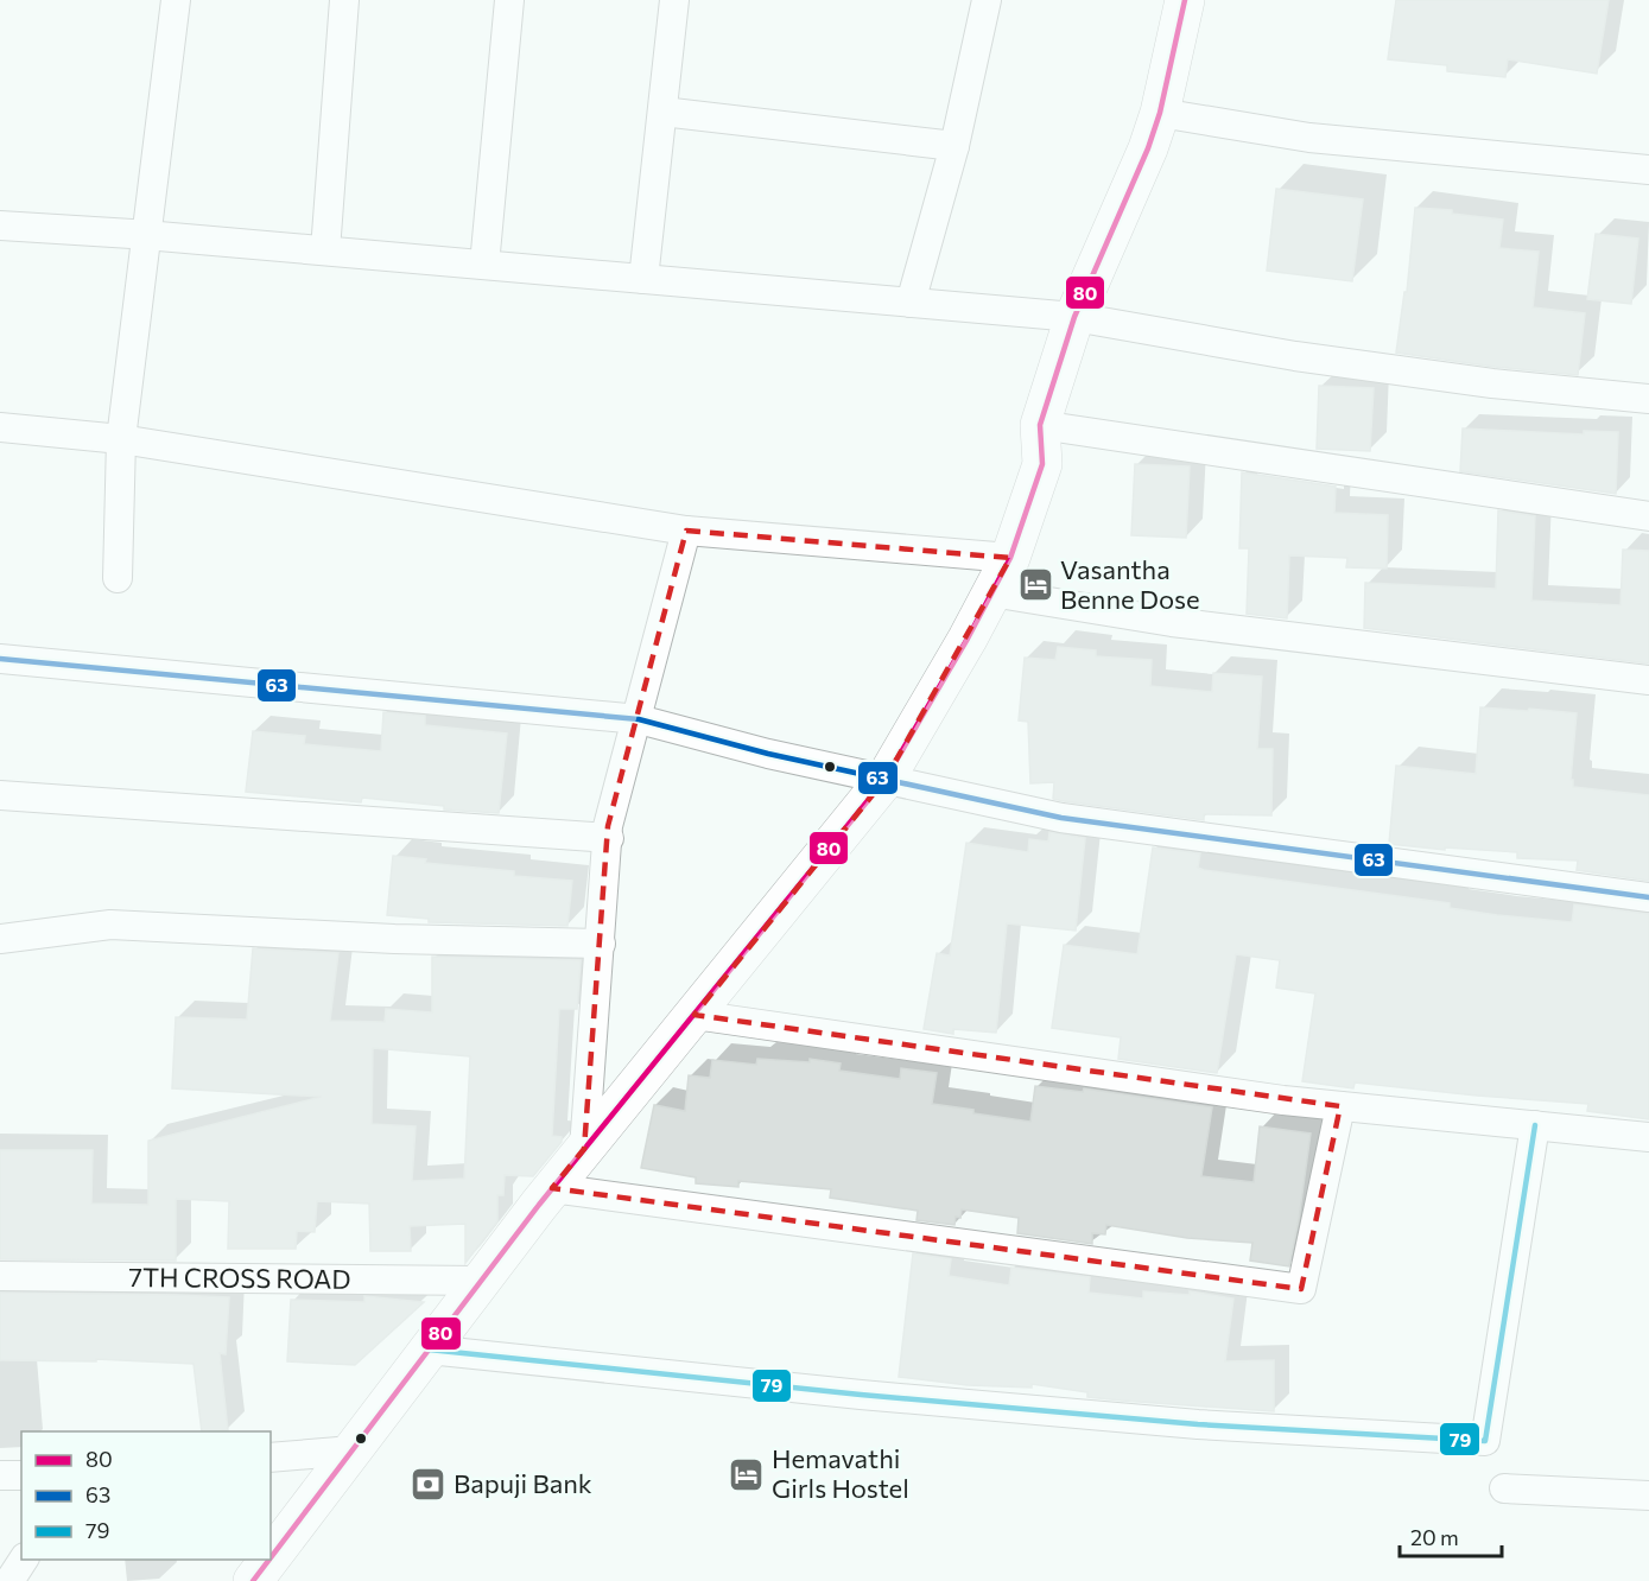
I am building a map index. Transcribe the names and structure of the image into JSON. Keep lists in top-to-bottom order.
{
  "streets": {
    "street": ["7TH CROSS ROAD"]
  },
  "places": {
    "hotel": ["Vasantha Benne Dose", "Hemavathi Girls Hostel"],
    "bank": ["Bapuji Bank"]
  },
  "lines": ["transit line 80", "transit line 63", "transit line 79"],
  "legend": ["80", "63", "79"],
  "scale_bar": "20 m"
}
